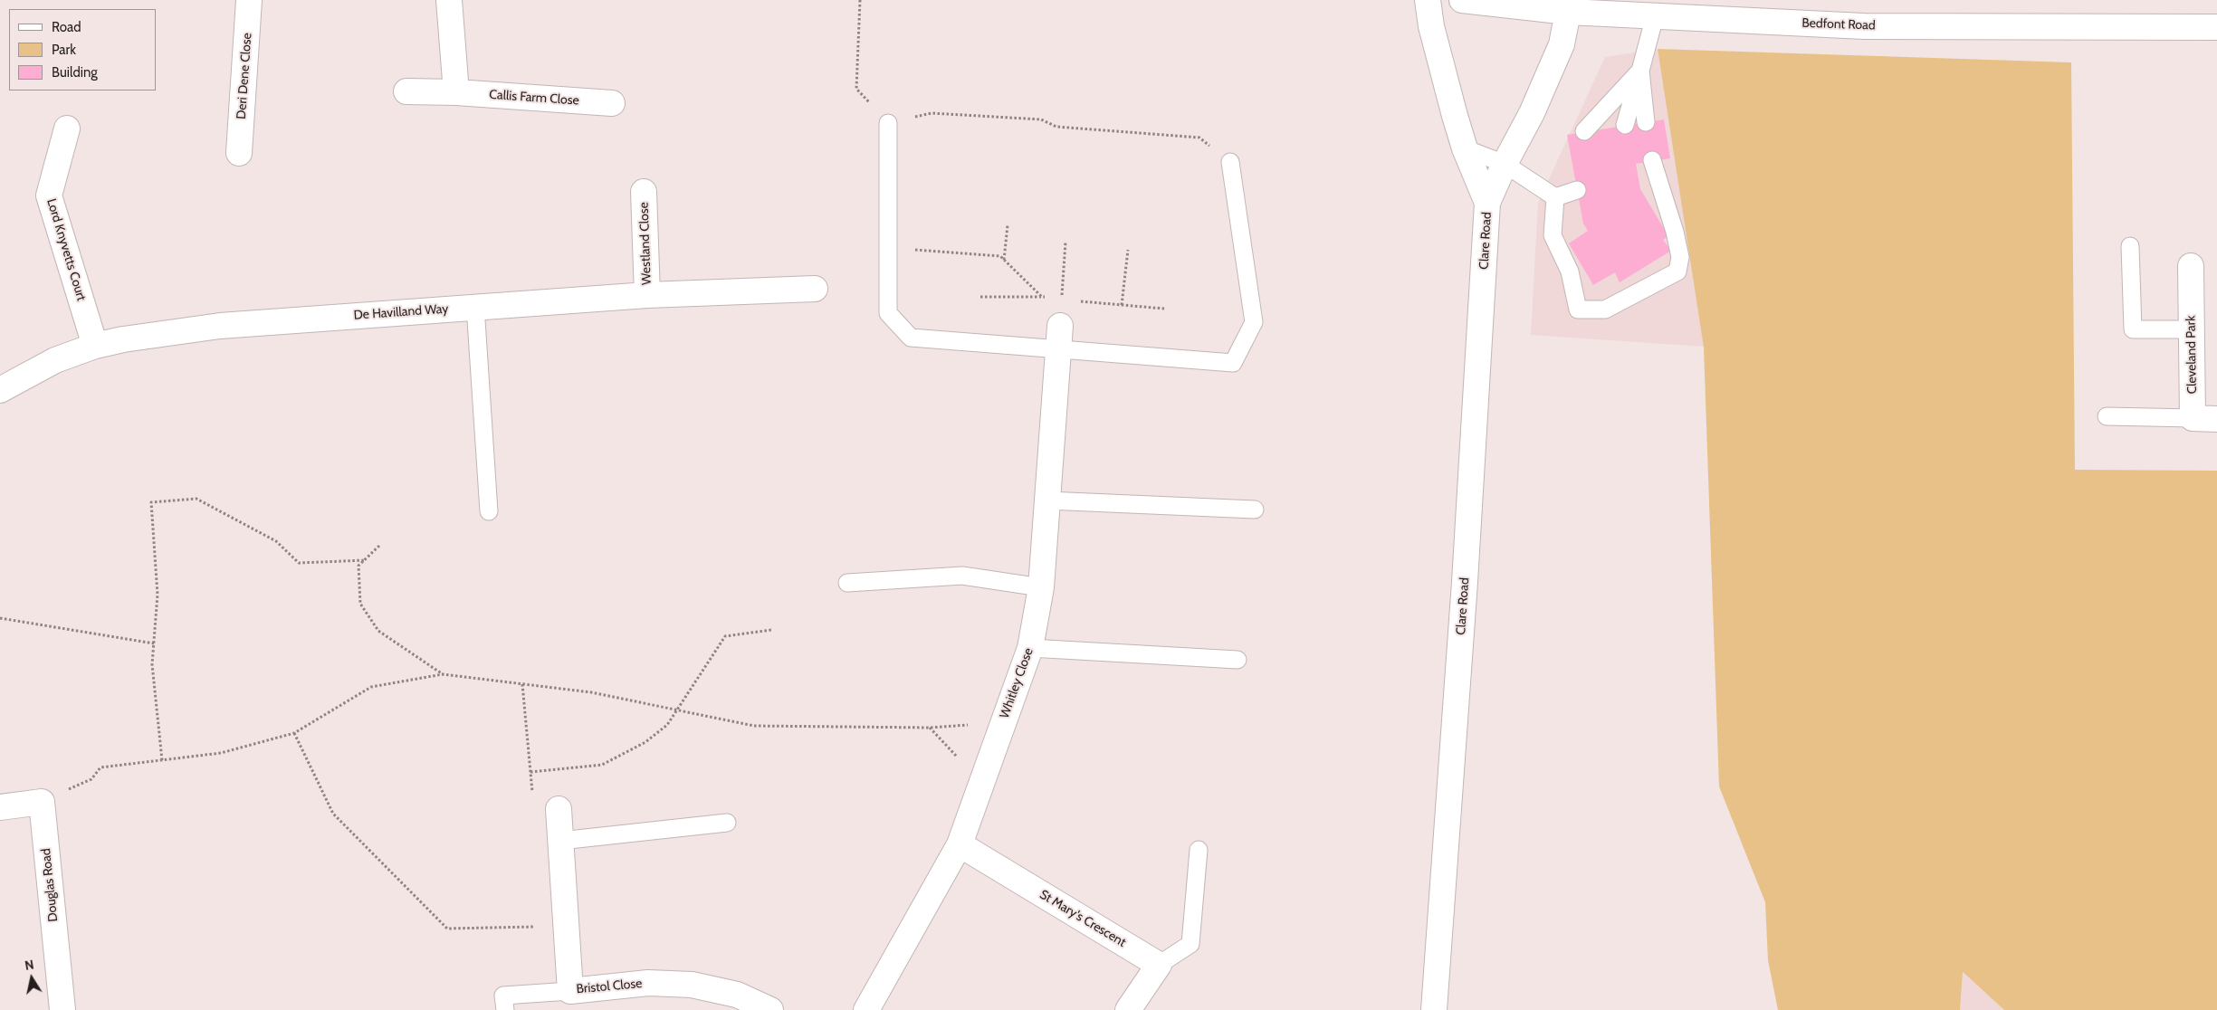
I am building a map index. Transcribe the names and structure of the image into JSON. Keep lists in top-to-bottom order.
{
  "streets": {
    "street": [
      "Bedfont Road",
      "Deri Dene Close",
      "Callis Farm Close",
      "Clare Road",
      "Westland Close",
      "Lord Knyvetts Court",
      "De Havilland Way",
      "Cleveland Park",
      "Whitley Close",
      "Douglas Road",
      "St Mary's Crescent",
      "Bristol Close"
    ]
  },
  "crossings": [
    ["Bedfont Road", "Clare Road"],
    ["Westland Close", "De Havilland Way"],
    ["Lord Knyvetts Court", "De Havilland Way"],
    ["Whitley Close", "St Mary's Crescent"]
  ],
  "legend": ["Road", "Park", "Building"],
  "north": "top"
}
